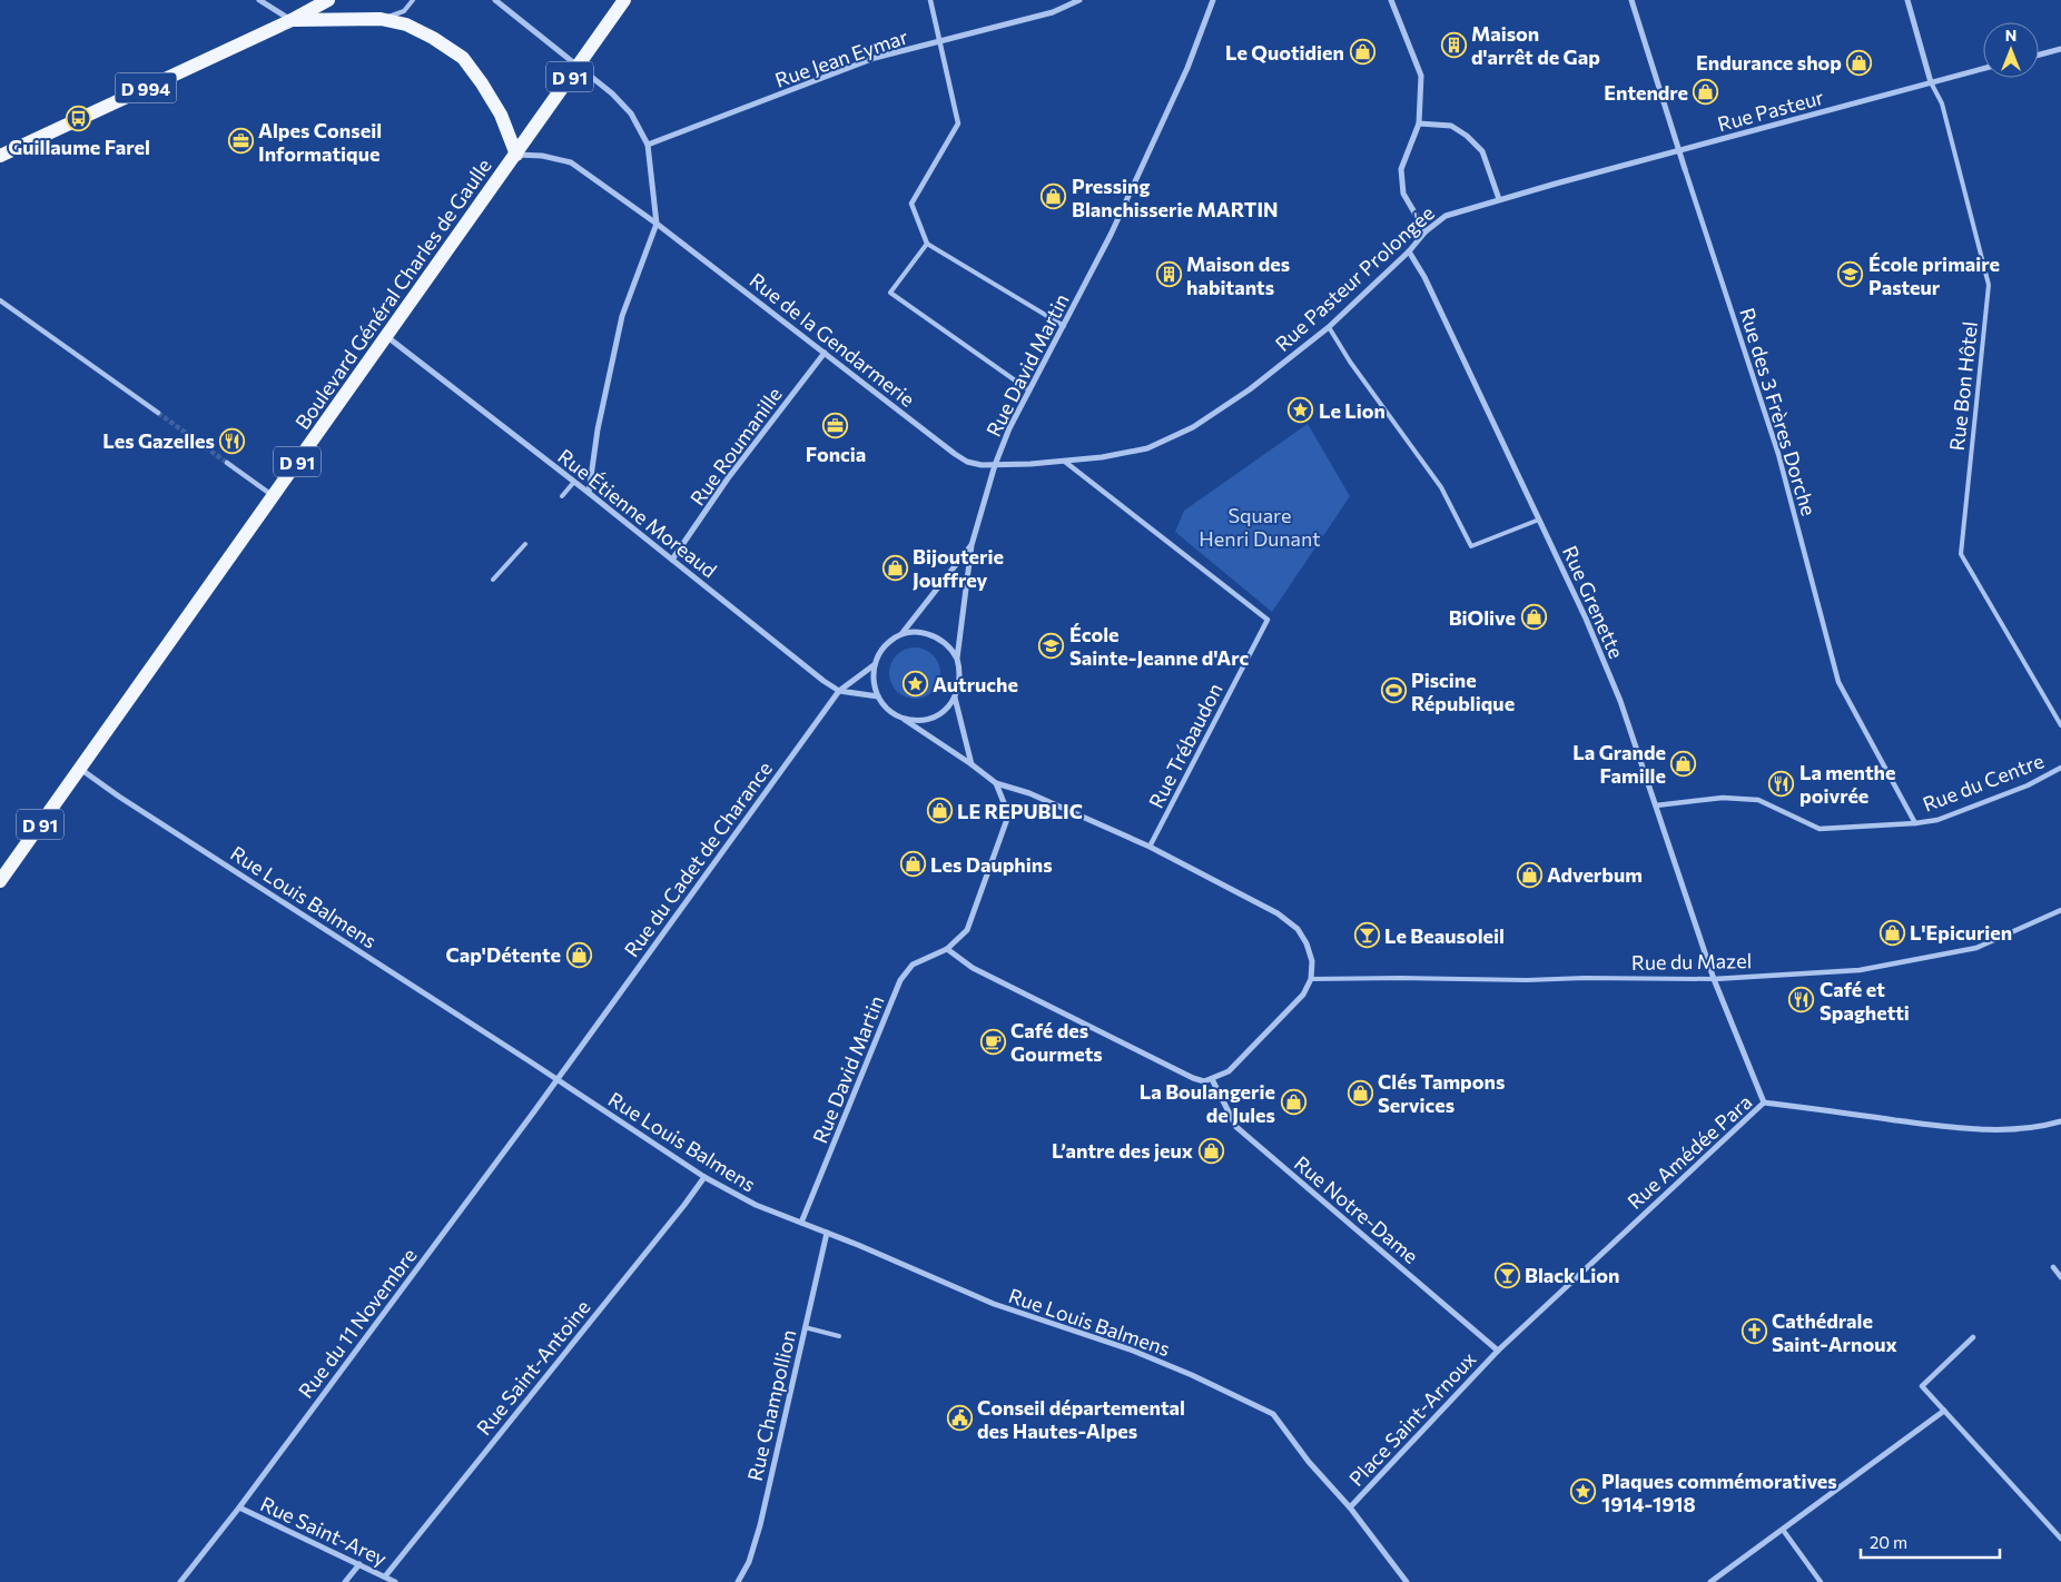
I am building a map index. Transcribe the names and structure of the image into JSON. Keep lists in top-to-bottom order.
{
  "streets": {
    "main road": ["D 91", "D 994", "Boulevard Général Charles de Gaulle"],
    "street": [
      "Rue Jean Eymar",
      "Rue Pasteur",
      "Rue Pasteur Prolongée",
      "Rue de la Gendarmerie",
      "Rue David Martin",
      "Rue Bon Hôtel",
      "Rue des 3 Frères Dorche",
      "Rue Roumanille",
      "Rue Étienne Moreaud",
      "Rue Grenette",
      "Rue Trébaudon",
      "Rue du Centre",
      "Rue du Cadet de Charance",
      "Rue Louis Balmens",
      "Rue du Mazel",
      "Rue Amédée Para",
      "Rue Notre-Dame",
      "Rue du 11 Novembre",
      "Rue Saint-Antoine",
      "Rue Champollion",
      "Place Saint-Arnoux",
      "Rue Saint-Arey"
    ]
  },
  "crossings": [
    ["Rue Pasteur", "Rue Pasteur Prolongée"],
    ["Rue Pasteur", "Rue Bon Hôtel"],
    ["Rue Pasteur", "Rue des 3 Frères Dorche"],
    ["Rue Pasteur Prolongée", "Rue de la Gendarmerie"],
    ["Rue Pasteur Prolongée", "Rue David Martin"],
    ["Rue Pasteur Prolongée", "Rue Grenette"],
    ["Rue Pasteur Prolongée", "Rue Trébaudon"],
    ["Boulevard Général Charles de Gaulle", "Rue de la Gendarmerie"],
    ["Boulevard Général Charles de Gaulle", "Rue Étienne Moreaud"],
    ["Boulevard Général Charles de Gaulle", "Rue Louis Balmens"],
    ["Rue de la Gendarmerie", "Rue David Martin"],
    ["Rue de la Gendarmerie", "Rue Roumanille"],
    ["Rue David Martin", "Rue Étienne Moreaud"],
    ["Rue David Martin", "Rue du Cadet de Charance"],
    ["Rue David Martin", "Rue Louis Balmens"],
    ["Rue des 3 Frères Dorche", "Rue du Centre"],
    ["Rue Roumanille", "Rue Étienne Moreaud"],
    ["Rue Étienne Moreaud", "Rue du Cadet de Charance"],
    ["Rue Grenette", "Rue du Centre"],
    ["Rue Grenette", "Rue du Mazel"],
    ["Rue Grenette", "Rue Amédée Para"],
    ["Rue du Cadet de Charance", "Rue Louis Balmens"],
    ["Rue du Cadet de Charance", "Rue du 11 Novembre"],
    ["Rue Louis Balmens", "Rue du 11 Novembre"],
    ["Rue Louis Balmens", "Rue Saint-Antoine"],
    ["Rue Louis Balmens", "Rue Champollion"],
    ["Rue Louis Balmens", "Place Saint-Arnoux"],
    ["Rue Amédée Para", "Rue Notre-Dame"],
    ["Rue Amédée Para", "Place Saint-Arnoux"],
    ["Rue Notre-Dame", "Place Saint-Arnoux"],
    ["Rue du 11 Novembre", "Rue Saint-Arey"],
    ["Rue Saint-Antoine", "Rue Saint-Arey"]
  ],
  "parks": ["Square Henri Dunant"],
  "places": {
    "building": ["Maison d'arrêt de Gap", "Maison des habitants"],
    "shop": [
      "Le Quotidien",
      "Endurance shop",
      "Entendre",
      "Pressing Blanchisserie MARTIN",
      "Bijouterie Jouffrey",
      "BiOlive",
      "La Grande Famille",
      "LE REPUBLIC",
      "Les Dauphins",
      "Adverbum",
      "L'Epicurien",
      "Cap'Détente",
      "Clés Tampons Services",
      "La Boulangerie de Jules",
      "L’antre des jeux"
    ],
    "bus stop": ["Guillaume Farel"],
    "office": ["Alpes Conseil Informatique", "Foncia"],
    "school or university": ["École primaire Pasteur", "École Sainte-Jeanne d'Arc"],
    "place": ["Le Lion", "Autruche", "Plaques commémoratives 1914-1918"],
    "restaurant": ["Les Gazelles", "La menthe poivrée", "Café et Spaghetti"],
    "sports": ["Piscine République"],
    "bar": ["Le Beausoleil", "Black Lion"],
    "cafe": ["Café des Gourmets"],
    "church": ["Cathédrale Saint-Arnoux"],
    "public building": ["Conseil départemental des Hautes-Alpes"]
  },
  "scale_bar": "20 m",
  "north": "top"
}
